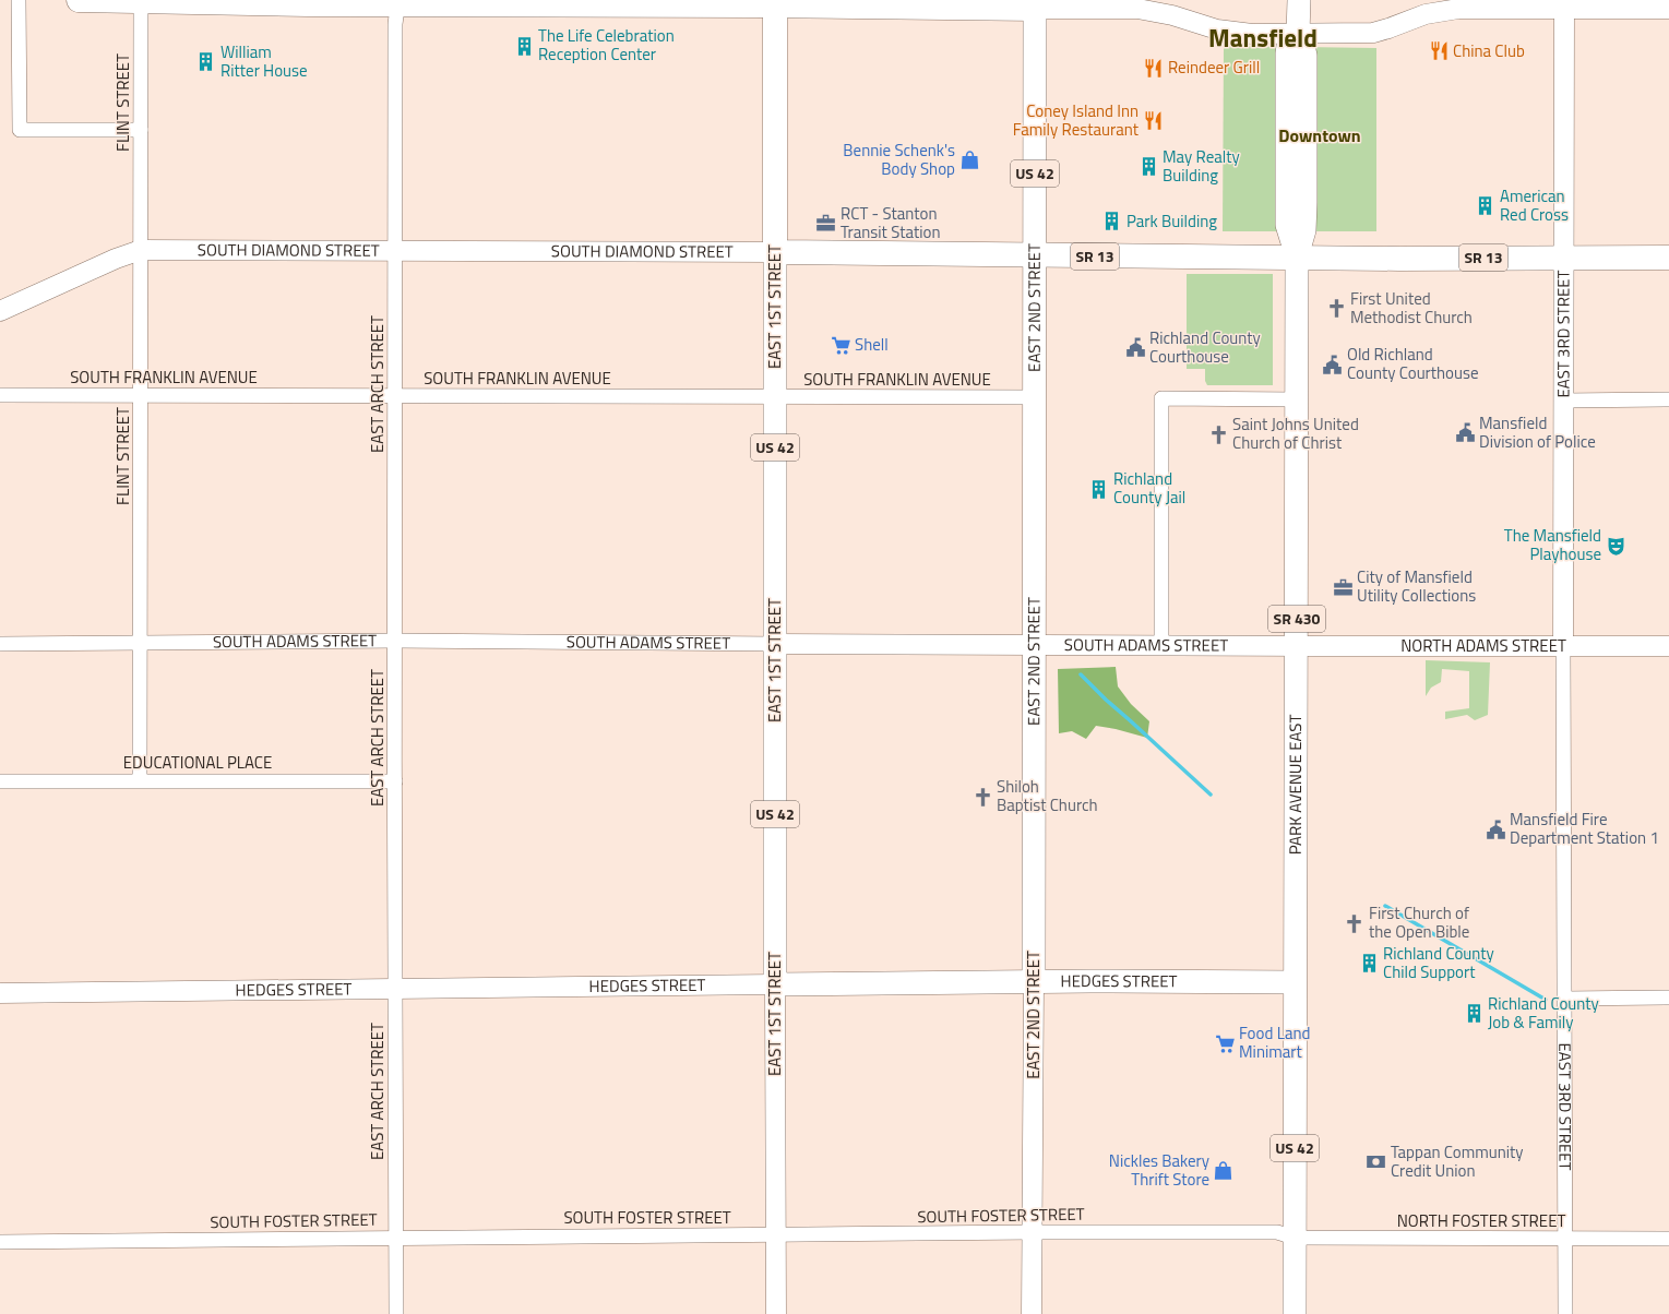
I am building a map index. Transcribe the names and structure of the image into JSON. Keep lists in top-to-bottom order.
{
  "streets": {
    "highway": [
      "US 42",
      "SOUTH DIAMOND STREET",
      "SR 13",
      "EAST 1ST STREET"
    ],
    "main road": [
      "EAST 2ND STREET",
      "SR 430",
      "PARK AVENUE EAST",
      "HEDGES STREET"
    ],
    "street": [
      "FLINT STREET",
      "EAST 3RD STREET",
      "SOUTH FRANKLIN AVENUE",
      "EAST ARCH STREET",
      "SOUTH ADAMS STREET",
      "NORTH ADAMS STREET",
      "EDUCATIONAL PLACE",
      "SOUTH FOSTER STREET",
      "NORTH FOSTER STREET"
    ]
  },
  "crossings": [
    ["FLINT STREET", "SOUTH DIAMOND STREET"],
    ["FLINT STREET", "SOUTH FRANKLIN AVENUE"],
    ["FLINT STREET", "SOUTH ADAMS STREET"],
    ["FLINT STREET", "EDUCATIONAL PLACE"],
    ["SOUTH DIAMOND STREET", "SR 13"],
    ["SOUTH DIAMOND STREET", "EAST 1ST STREET"],
    ["SOUTH DIAMOND STREET", "EAST 2ND STREET"],
    ["SOUTH DIAMOND STREET", "EAST ARCH STREET"],
    ["SOUTH DIAMOND STREET", "PARK AVENUE EAST"],
    ["SR 13", "EAST 3RD STREET"],
    ["SR 13", "PARK AVENUE EAST"],
    ["EAST 1ST STREET", "SOUTH FRANKLIN AVENUE"],
    ["EAST 1ST STREET", "SOUTH ADAMS STREET"],
    ["EAST 1ST STREET", "HEDGES STREET"],
    ["EAST 1ST STREET", "SOUTH FOSTER STREET"],
    ["EAST 2ND STREET", "SOUTH FRANKLIN AVENUE"],
    ["EAST 2ND STREET", "SOUTH ADAMS STREET"],
    ["EAST 2ND STREET", "HEDGES STREET"],
    ["EAST 2ND STREET", "SOUTH FOSTER STREET"],
    ["EAST 3RD STREET", "NORTH ADAMS STREET"],
    ["EAST 3RD STREET", "NORTH FOSTER STREET"],
    ["SOUTH FRANKLIN AVENUE", "EAST ARCH STREET"],
    ["EAST ARCH STREET", "SOUTH ADAMS STREET"],
    ["EAST ARCH STREET", "EDUCATIONAL PLACE"],
    ["EAST ARCH STREET", "HEDGES STREET"],
    ["EAST ARCH STREET", "SOUTH FOSTER STREET"],
    ["SR 430", "PARK AVENUE EAST"],
    ["SOUTH ADAMS STREET", "NORTH ADAMS STREET"],
    ["SOUTH ADAMS STREET", "PARK AVENUE EAST"],
    ["NORTH ADAMS STREET", "PARK AVENUE EAST"],
    ["PARK AVENUE EAST", "HEDGES STREET"],
    ["PARK AVENUE EAST", "SOUTH FOSTER STREET"],
    ["PARK AVENUE EAST", "NORTH FOSTER STREET"],
    ["SOUTH FOSTER STREET", "NORTH FOSTER STREET"]
  ],
  "districts": ["Mansfield", "Downtown"],
  "places": {
    "building": [
      "The Life Celebration Reception Center",
      "William Ritter House",
      "May Realty Building",
      "American Red Cross",
      "Park Building",
      "Richland County Jail",
      "Richland County Child Support",
      "Richland County Job & Family"
    ],
    "restaurant": ["China Club", "Reindeer Grill", "Coney Island Inn Family Restaurant"],
    "shop": ["Bennie Schenk's Body Shop", "Nickles Bakery Thrift Store"],
    "office": ["RCT - Stanton Transit Station", "City of Mansfield Utility Collections"],
    "church": [
      "First United Methodist Church",
      "Saint Johns United Church of Christ",
      "Shiloh Baptist Church",
      "First Church of the Open Bible"
    ],
    "supermarket": ["Shell", "Food Land Minimart"],
    "public building": [
      "Richland County Courthouse",
      "Old Richland County Courthouse",
      "Mansfield Division of Police",
      "Mansfield Fire Department Station 1"
    ],
    "theatre": ["The Mansfield Playhouse"],
    "bank": ["Tappan Community Credit Union"]
  }
}
